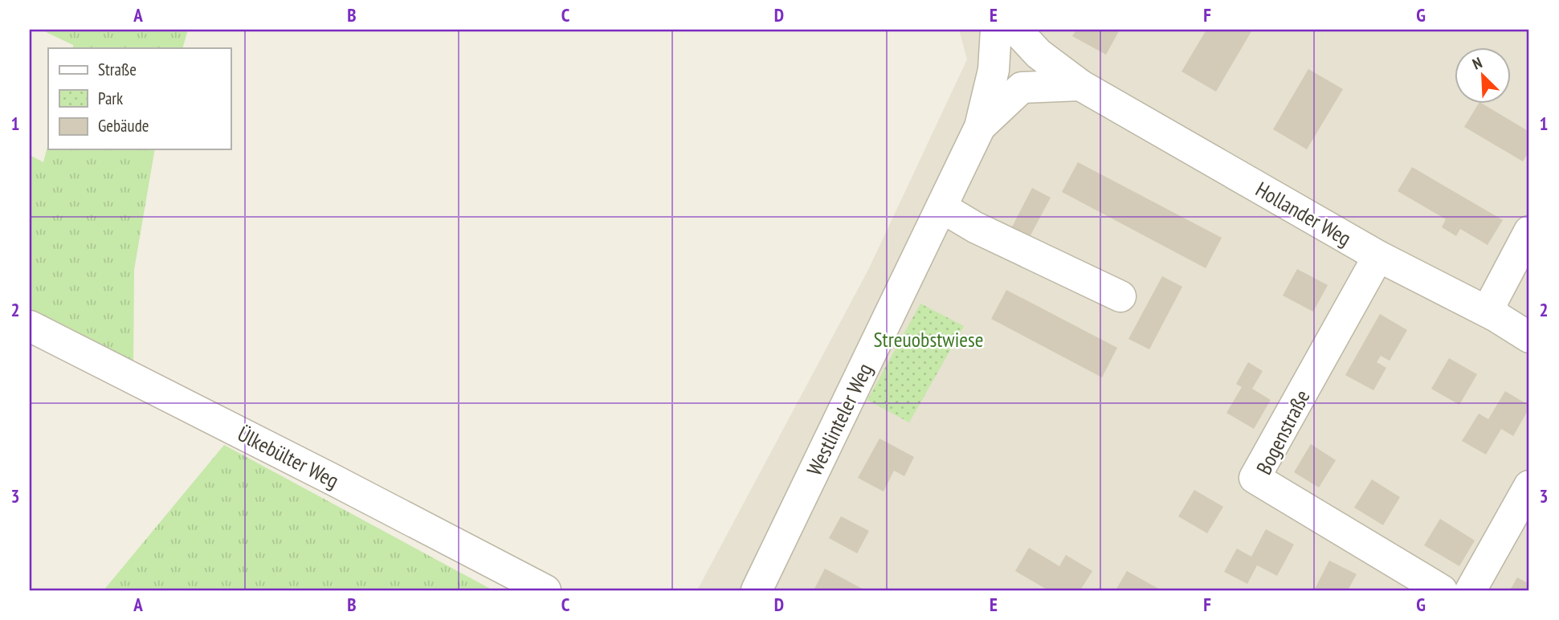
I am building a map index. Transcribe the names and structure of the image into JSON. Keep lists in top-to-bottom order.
{
  "streets": {
    "street": [
      "Hollander Weg",
      "Westlinteler Weg",
      "Bogenstraße",
      "Ülkebülter Weg"
    ]
  },
  "crossings": [
    ["Hollander Weg", "Westlinteler Weg"],
    ["Hollander Weg", "Bogenstraße"]
  ],
  "parks": ["Streuobstwiese"],
  "legend": ["Straße", "Park", "Gebäude"],
  "north": "top left",
  "grid": {
    "columns": [
      "A",
      "B",
      "C",
      "D",
      "E",
      "F",
      "G"
    ],
    "rows": ["1", "2", "3"]
  }
}
